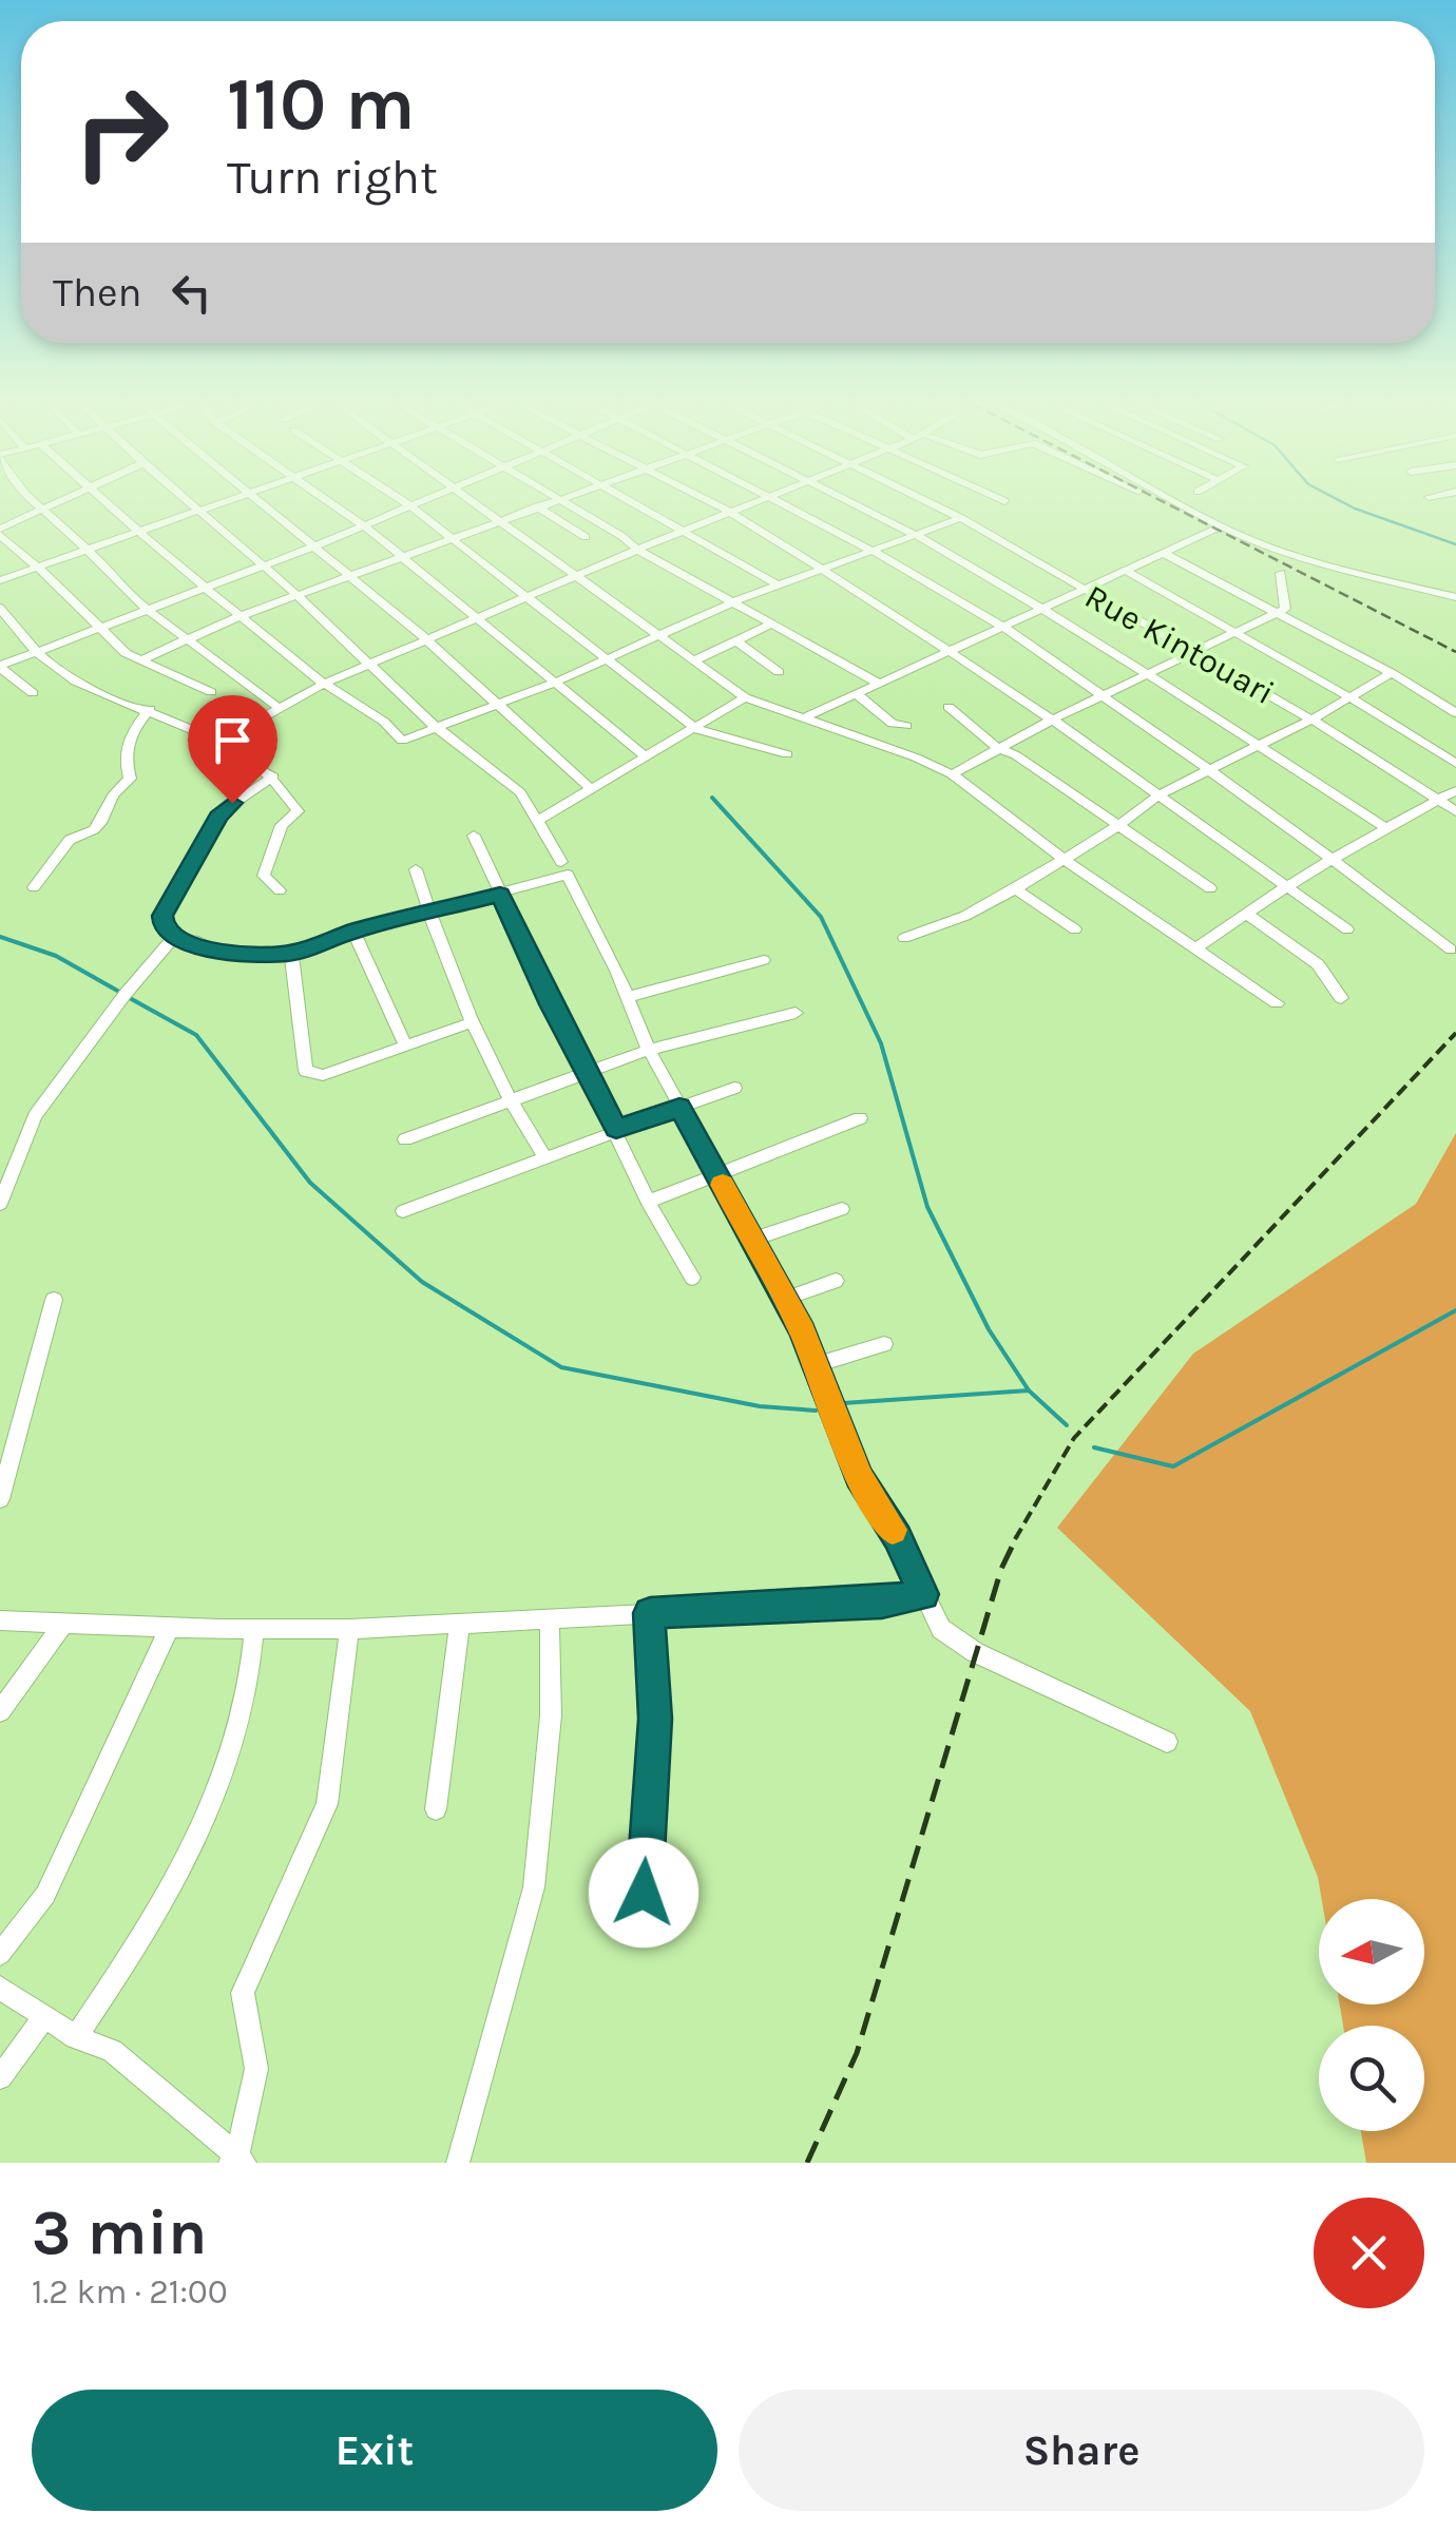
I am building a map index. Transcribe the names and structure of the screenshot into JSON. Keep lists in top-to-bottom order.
{
  "streets": {
    "street": ["Rue Kintouari"]
  },
  "north": "left",
  "page": {
    "turn": ["110 m", "Turn right"],
    "then": "Then",
    "heading": ["3 min", "1.2 km · 21:00"],
    "buttons": ["Exit", "Share"]
  }
}
